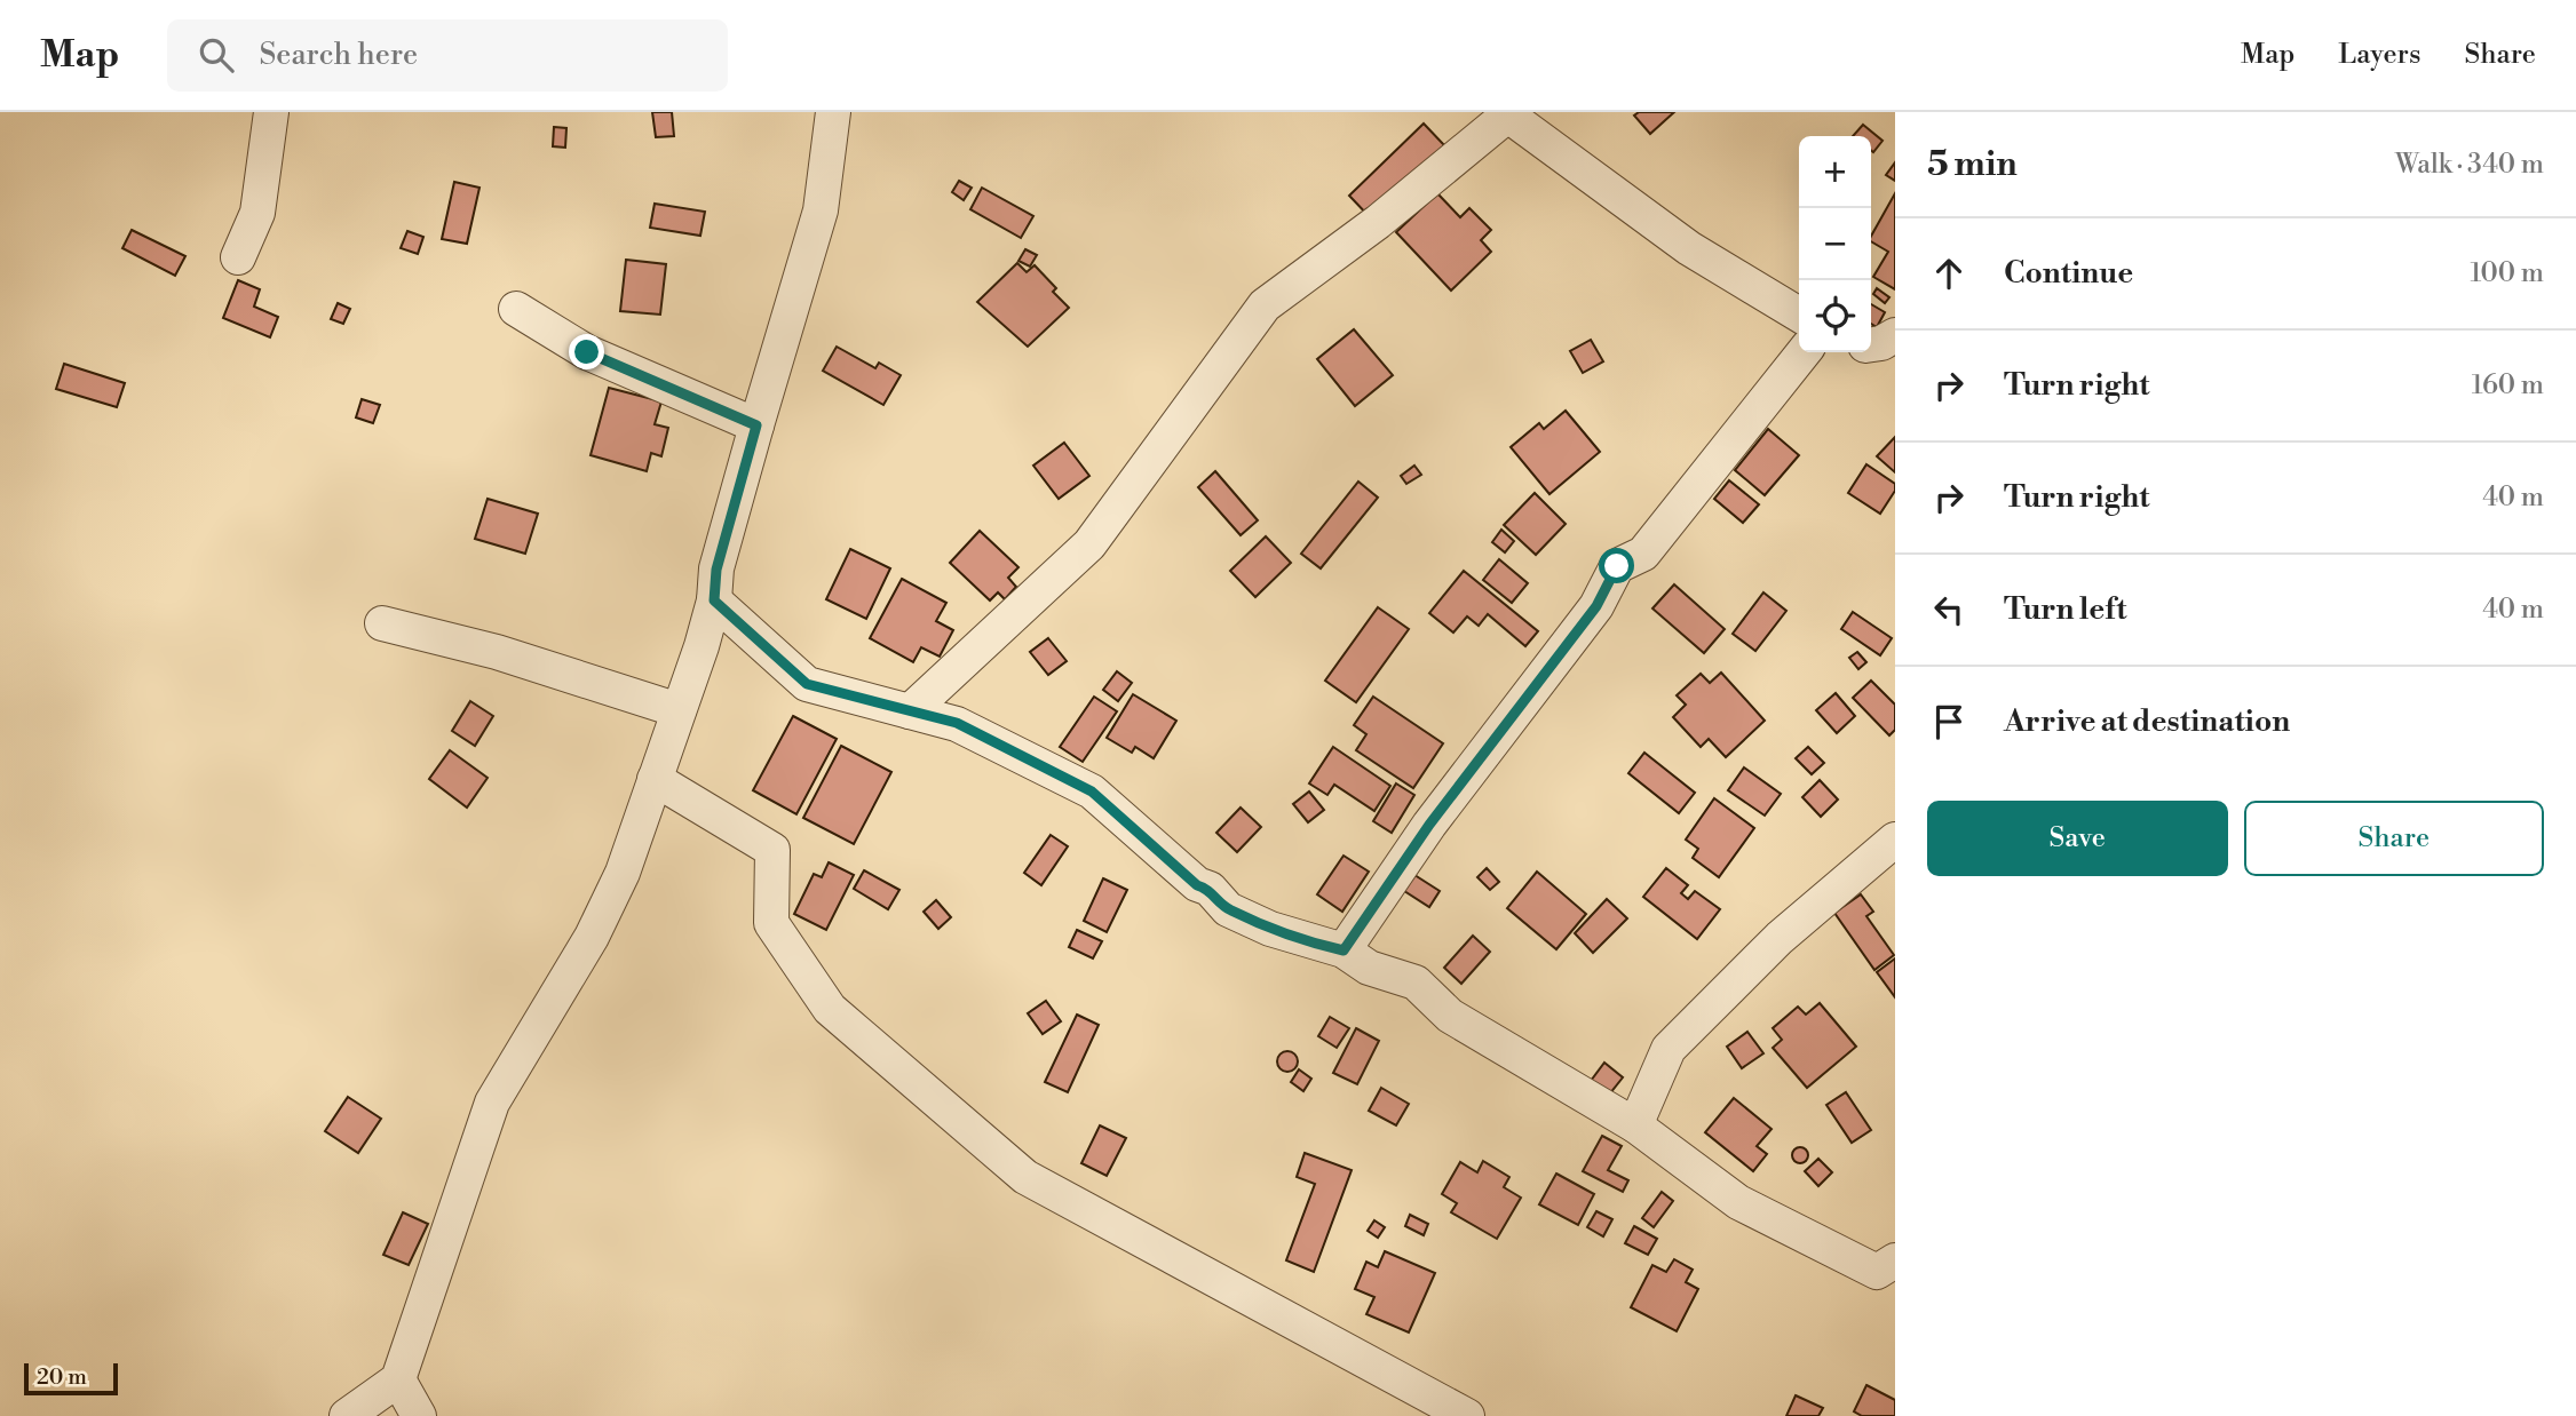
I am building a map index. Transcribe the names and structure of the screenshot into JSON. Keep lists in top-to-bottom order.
{
  "scale_bar": "20 m",
  "page": {
    "header": "Map",
    "search": "Search here",
    "nav": ["Map", "Layers", "Share"],
    "heading": ["5 min", "Walk · 340 m"],
    "map_buttons": ["+", "−"],
    "list": [
      ["Continue", "100 m"],
      ["Turn right", "160 m"],
      ["Turn right", "40 m"],
      ["Turn left", "40 m"],
      "Arrive at destination"
    ],
    "buttons": ["Save", "Share"],
    "scale": "20 m"
  }
}
